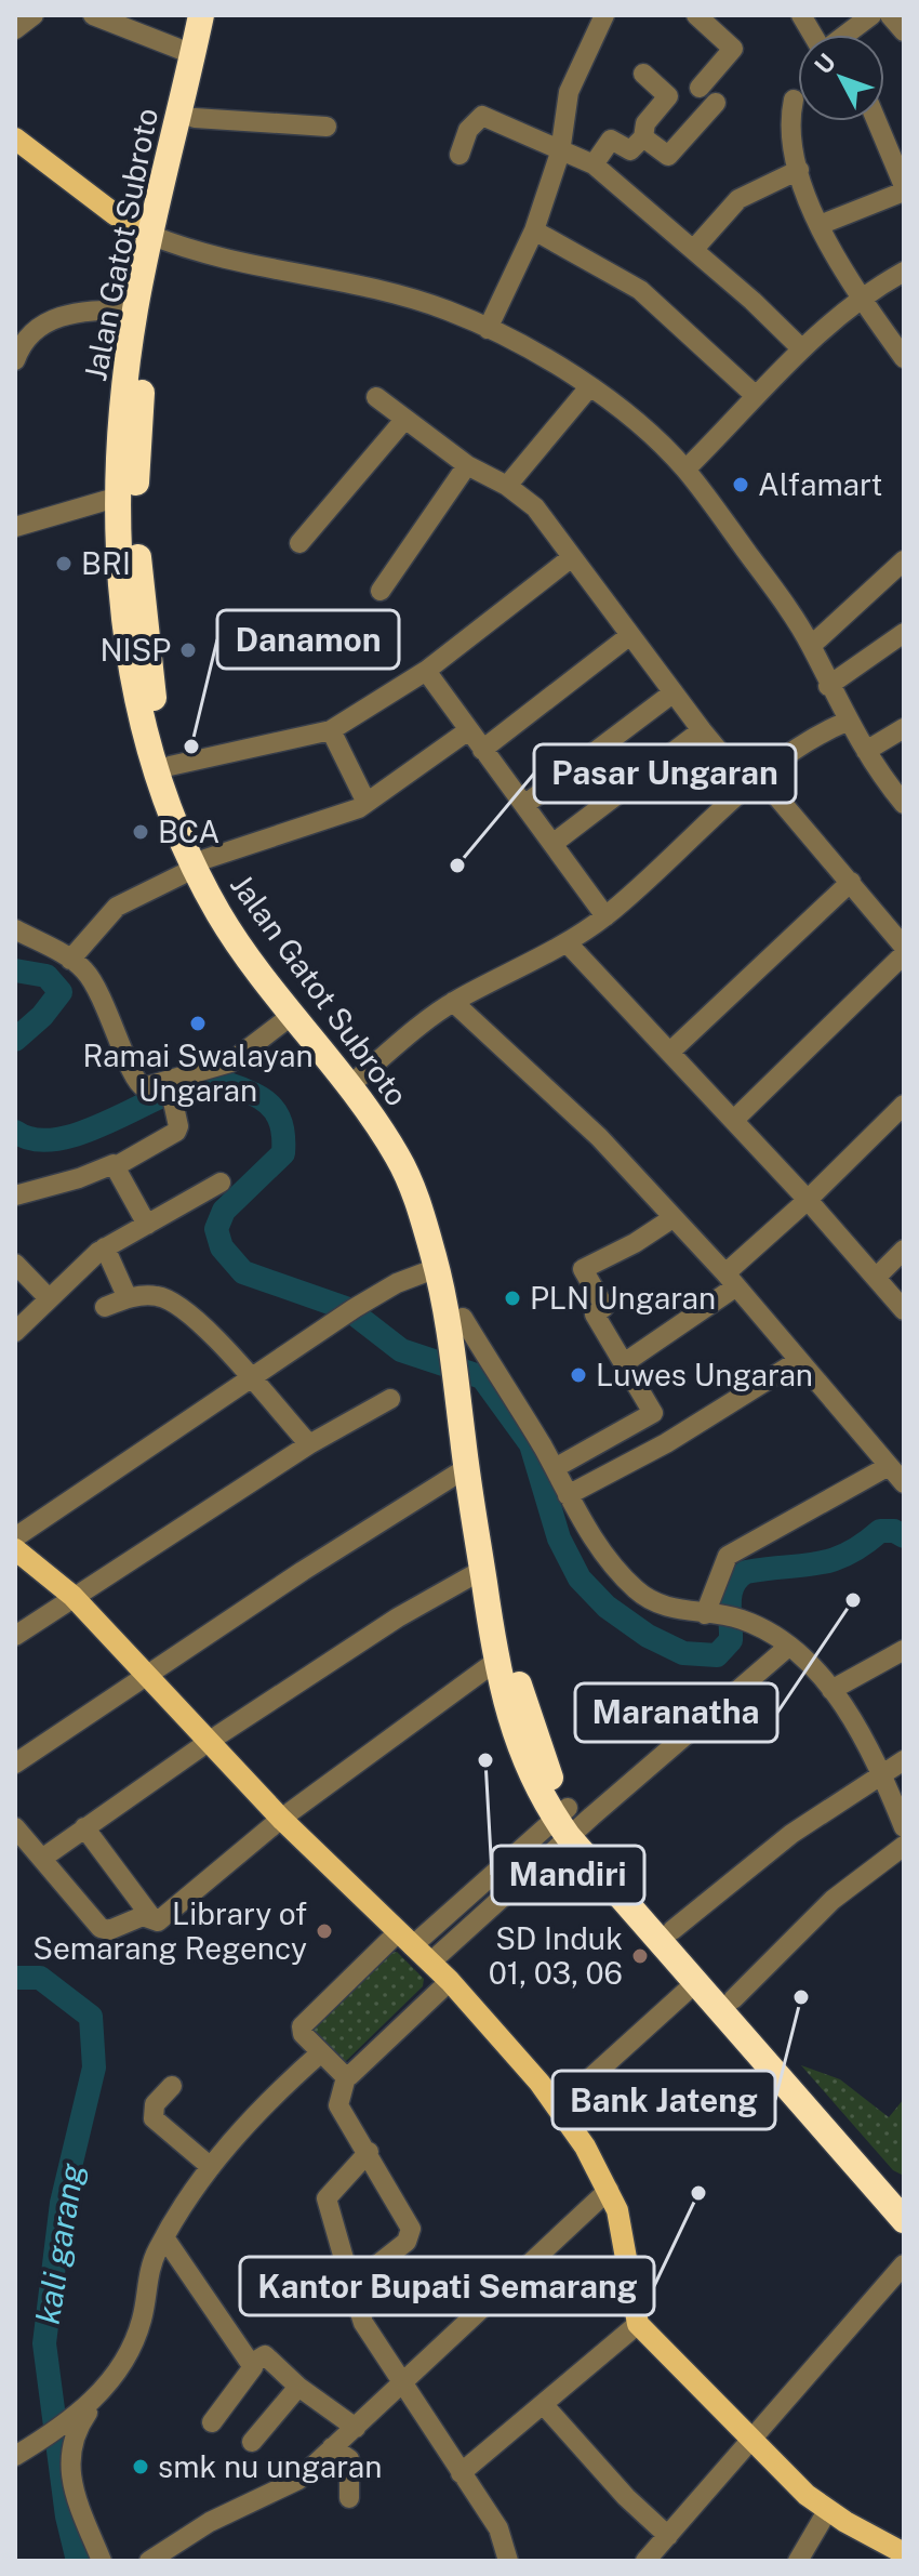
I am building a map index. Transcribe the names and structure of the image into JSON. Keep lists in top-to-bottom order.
{
  "streets": {
    "highway": ["Jalan Gatot Subroto"]
  },
  "water": ["kali garang"],
  "places": [
    "Alfamart",
    "BRI",
    "NISP",
    "Danamon",
    "BCA",
    "Pasar Ungaran",
    "Ramai Swalayan Ungaran",
    "PLN Ungaran",
    "Luwes Ungaran",
    "Maranatha",
    "Mandiri",
    "Library of Semarang Regency",
    "SD Induk 01, 03, 06",
    "Bank Jateng",
    "Kantor Bupati Semarang",
    "smk nu ungaran"
  ],
  "north": "top left"
}
